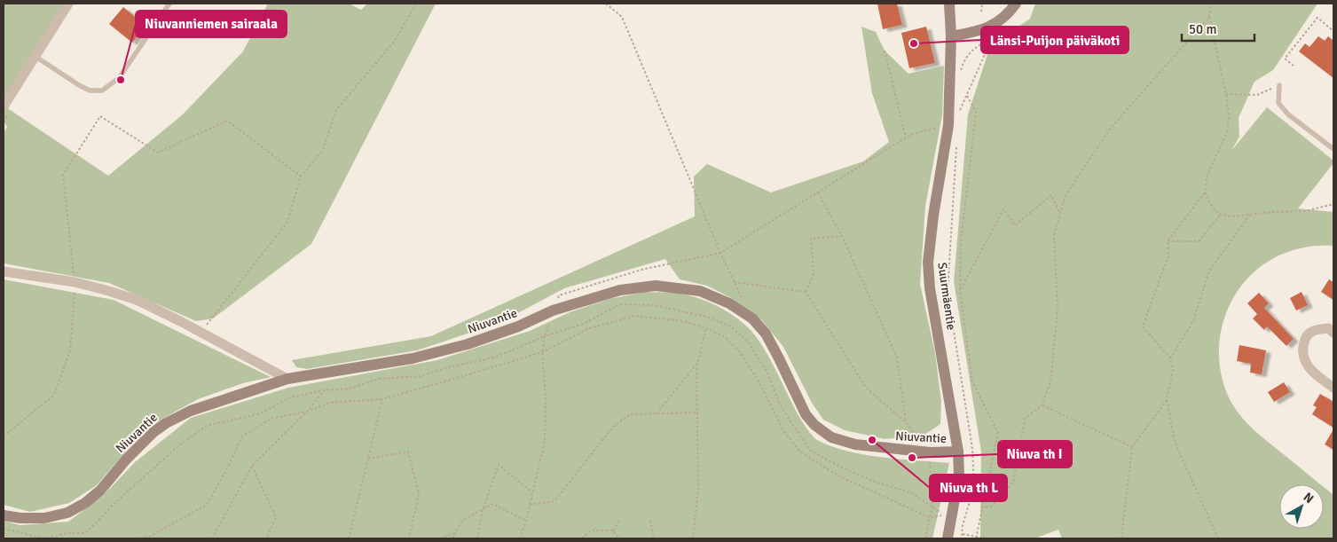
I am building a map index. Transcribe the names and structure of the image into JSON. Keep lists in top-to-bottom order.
{
  "streets": {
    "street": ["Suurmäentie", "Niuvantie"]
  },
  "crossings": [
    ["Suurmäentie", "Niuvantie"]
  ],
  "places": [
    "Länsi-Puijon päiväkoti",
    "Niuvanniemen sairaala",
    "Niuva th L",
    "Niuva th I"
  ],
  "scale_bar": "50 m",
  "north": "top right"
}
